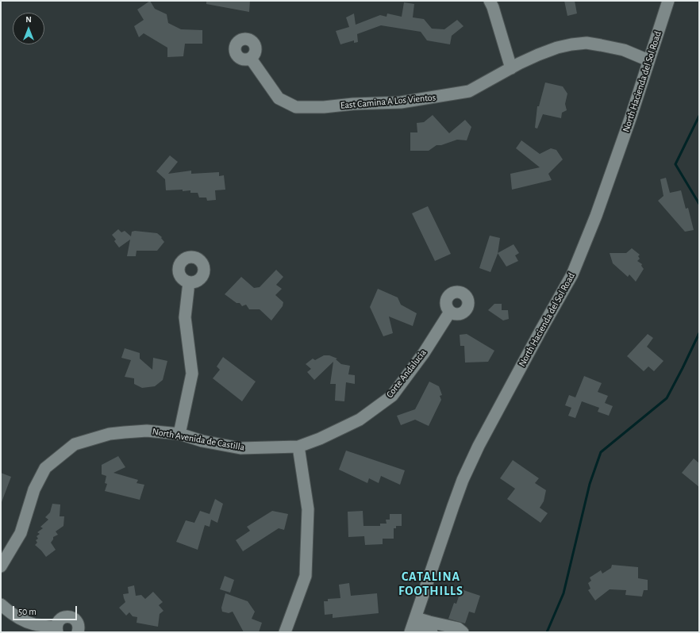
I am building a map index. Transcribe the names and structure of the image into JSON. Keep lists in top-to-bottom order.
{
  "streets": {
    "street": [
      "North Hacienda del Sol Road",
      "East Camina A Los Vientos",
      "Corte Andalucia",
      "North Avenida de Castilla"
    ]
  },
  "crossings": [
    ["North Hacienda del Sol Road", "East Camina A Los Vientos"],
    ["Corte Andalucia", "North Avenida de Castilla"]
  ],
  "districts": ["CATALINA FOOTHILLS"],
  "scale_bar": "50 m",
  "north": "top"
}
